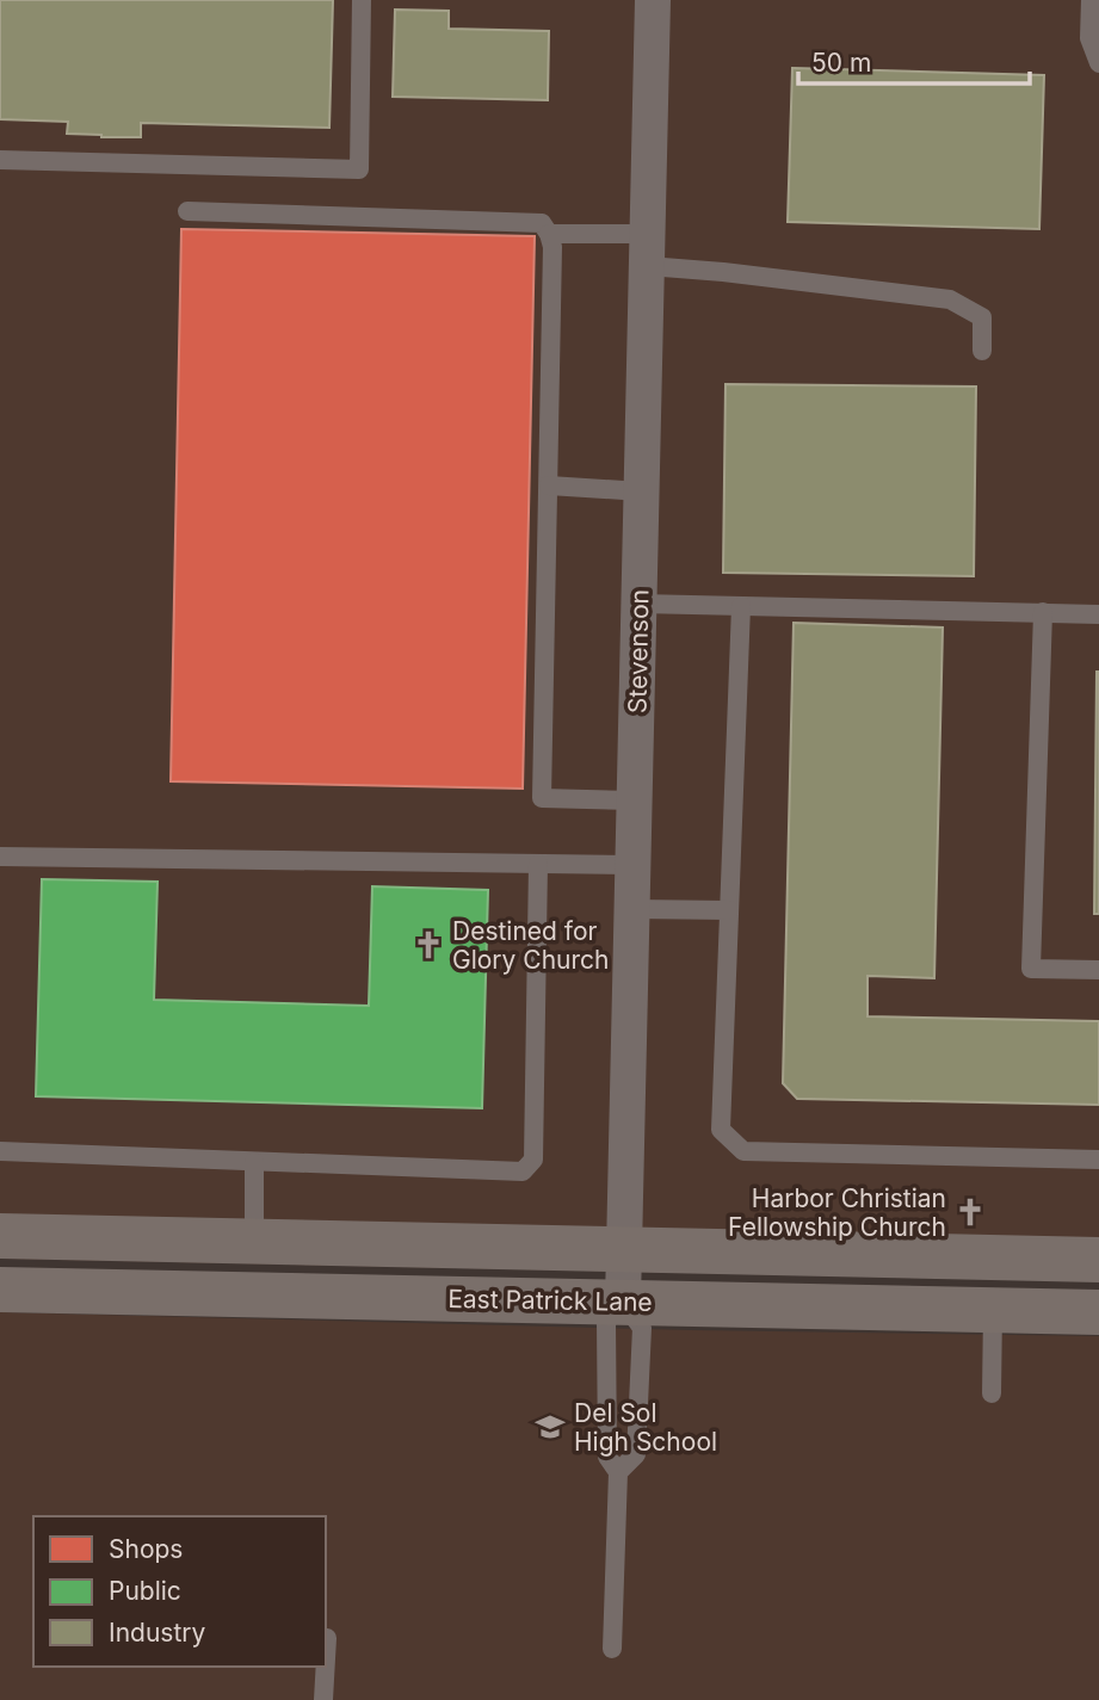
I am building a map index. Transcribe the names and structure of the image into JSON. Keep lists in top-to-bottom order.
{
  "streets": {
    "main road": ["East Patrick Lane"],
    "street": ["Stevenson"]
  },
  "crossings": [
    ["Stevenson", "East Patrick Lane"]
  ],
  "places": {
    "church": ["Destined for Glory Church", "Harbor Christian Fellowship Church"],
    "school or university": ["Del Sol High School"]
  },
  "legend": ["Shops", "Public", "Industry"],
  "scale_bar": "50 m"
}
